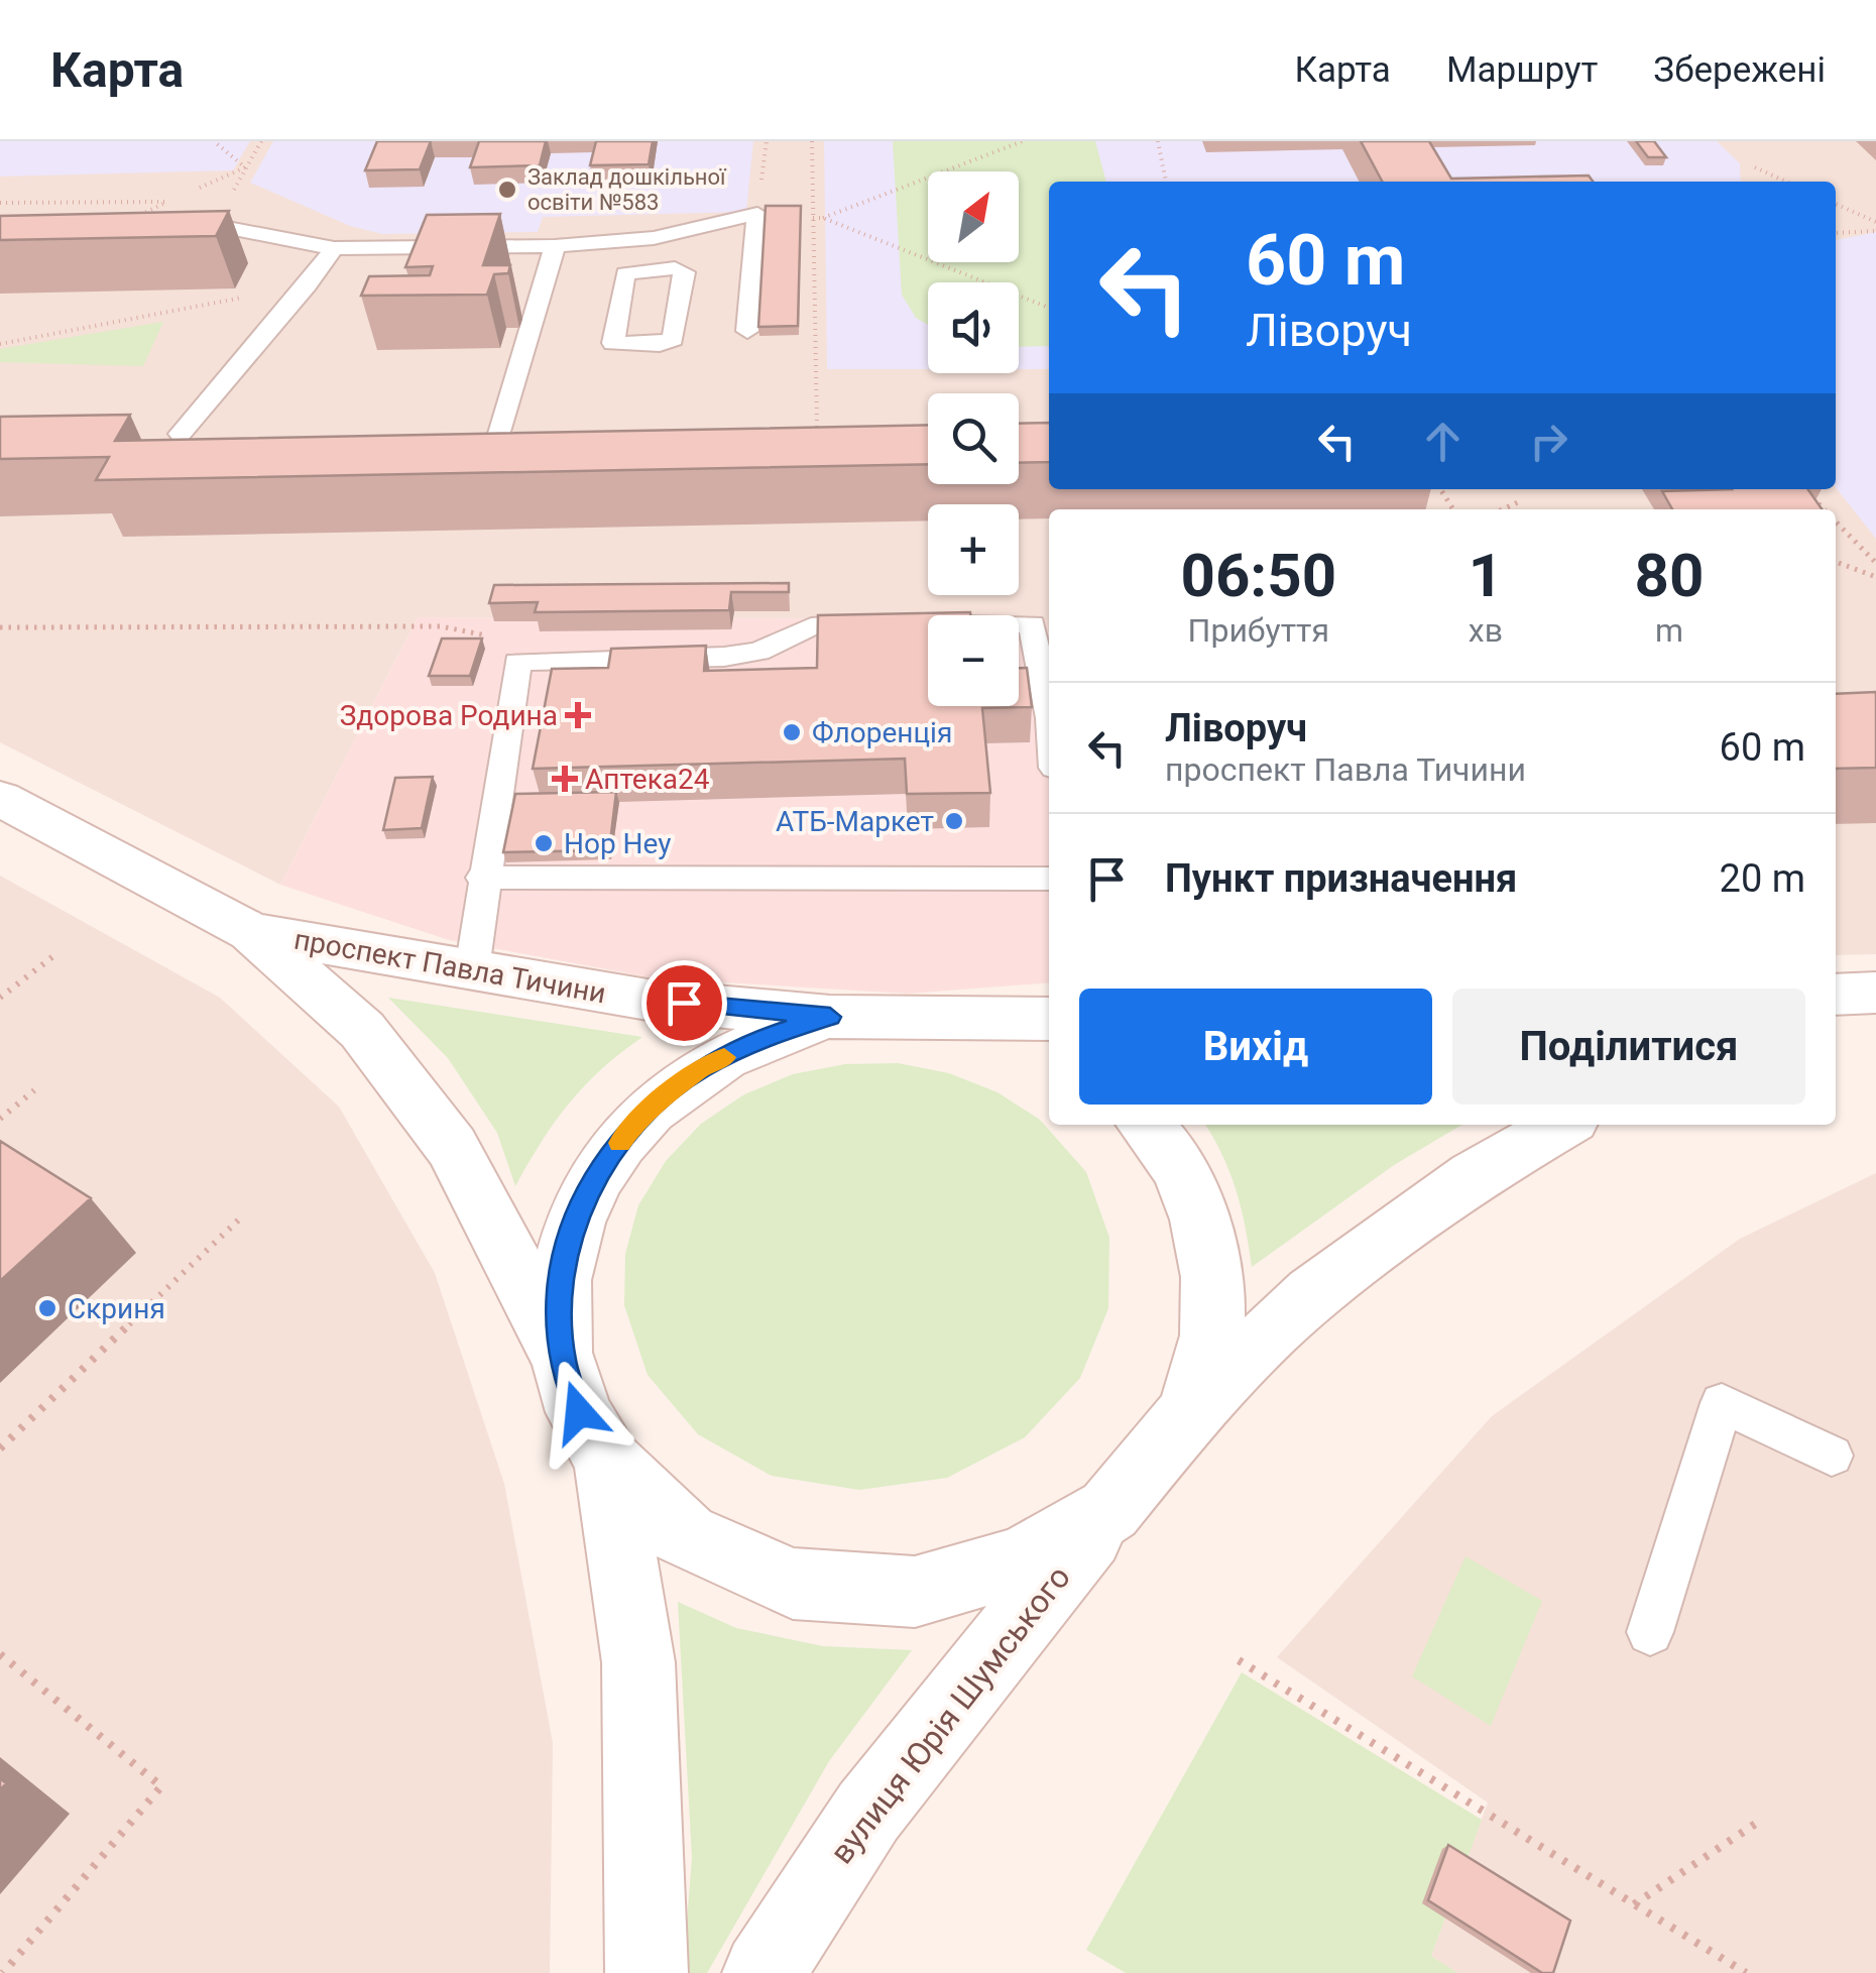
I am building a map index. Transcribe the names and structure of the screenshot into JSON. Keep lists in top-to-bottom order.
{
  "streets": {
    "street": ["проспект Павла Тичини", "вулиця Юрія Шумського"]
  },
  "crossings": [
    ["проспект Павла Тичини", "вулиця Юрія Шумського"]
  ],
  "places": {
    "other": [
      "Заклад дошкільної освіти №583",
      "Флоренція",
      "АТБ-Маркет",
      "Hop Hey",
      "Скриня"
    ],
    "health": ["Здорова Родина", "Аптека24"]
  },
  "north": "top right",
  "page": {
    "header": "Карта",
    "nav": ["Карта", "Маршрут", "Збережені"],
    "map_buttons": ["+", "−"],
    "turn": ["60 m", "Ліворуч"],
    "eta": [
      "06:50",
      "Прибуття",
      "1",
      "хв",
      "80",
      "m"
    ],
    "list": [
      {
        "name": "Ліворуч",
        "note": "проспект Павла Тичини",
        "value": "60 m"
      },
      {
        "name": "Пункт призначення",
        "value": "20 m"
      }
    ],
    "buttons": ["Вихід", "Поділитися"]
  }
}
